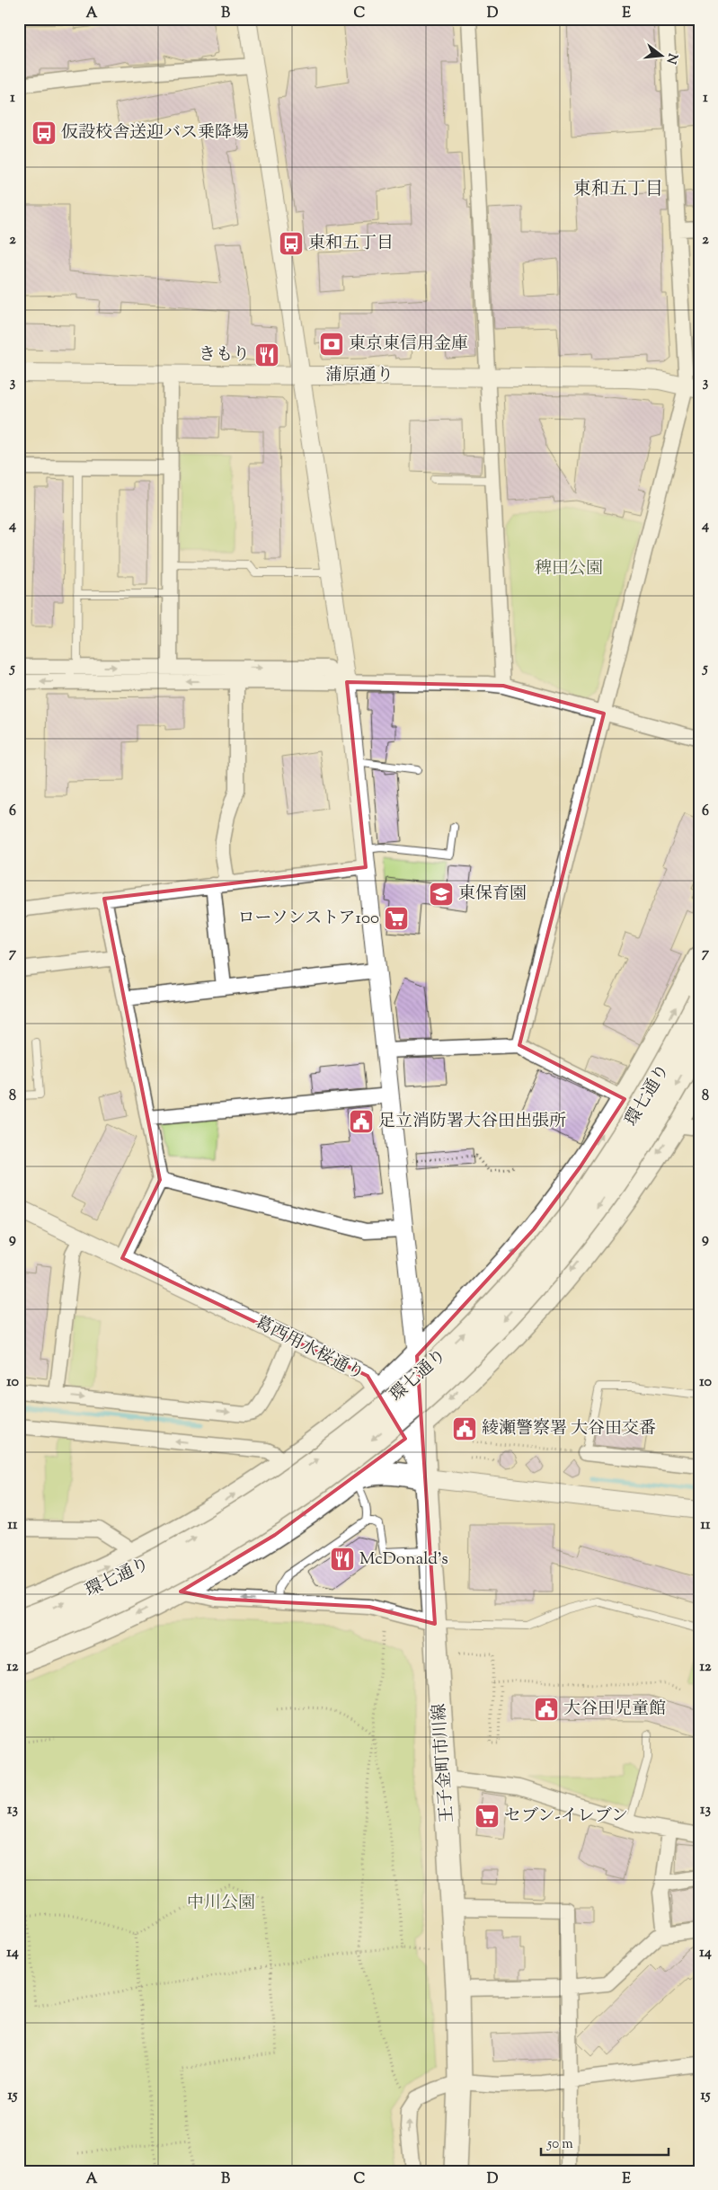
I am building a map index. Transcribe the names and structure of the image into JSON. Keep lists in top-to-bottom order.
{
  "streets": {
    "main road": ["環七通り", "王子金町市川線"],
    "street": ["蒲原通り", "葛西用水桜通り"]
  },
  "crossings": [
    ["葛西用水桜通り", "王子金町市川線"]
  ],
  "districts": ["東和五丁目"],
  "parks": ["稗田公園", "中川公園"],
  "places": {
    "bus stop": ["仮設校舎送迎バス乗降場", "東和五丁目"],
    "bank": ["東京東信用金庫"],
    "restaurant": ["きもり", "McDonald's"],
    "school or university": ["東保育園"],
    "supermarket": ["ローソンストア100", "セブン-イレブン"],
    "public building": ["足立消防署大谷田出張所", "綾瀬警察署 大谷田交番", "大谷田児童館"]
  },
  "scale_bar": "50 m",
  "north": "right",
  "grid": {
    "columns": [
      "A",
      "B",
      "C",
      "D",
      "E"
    ],
    "rows": [
      "1",
      "2",
      "3",
      "4",
      "5",
      "6",
      "7",
      "8",
      "9",
      "10",
      "11",
      "12",
      "13",
      "14",
      "15"
    ]
  }
}
